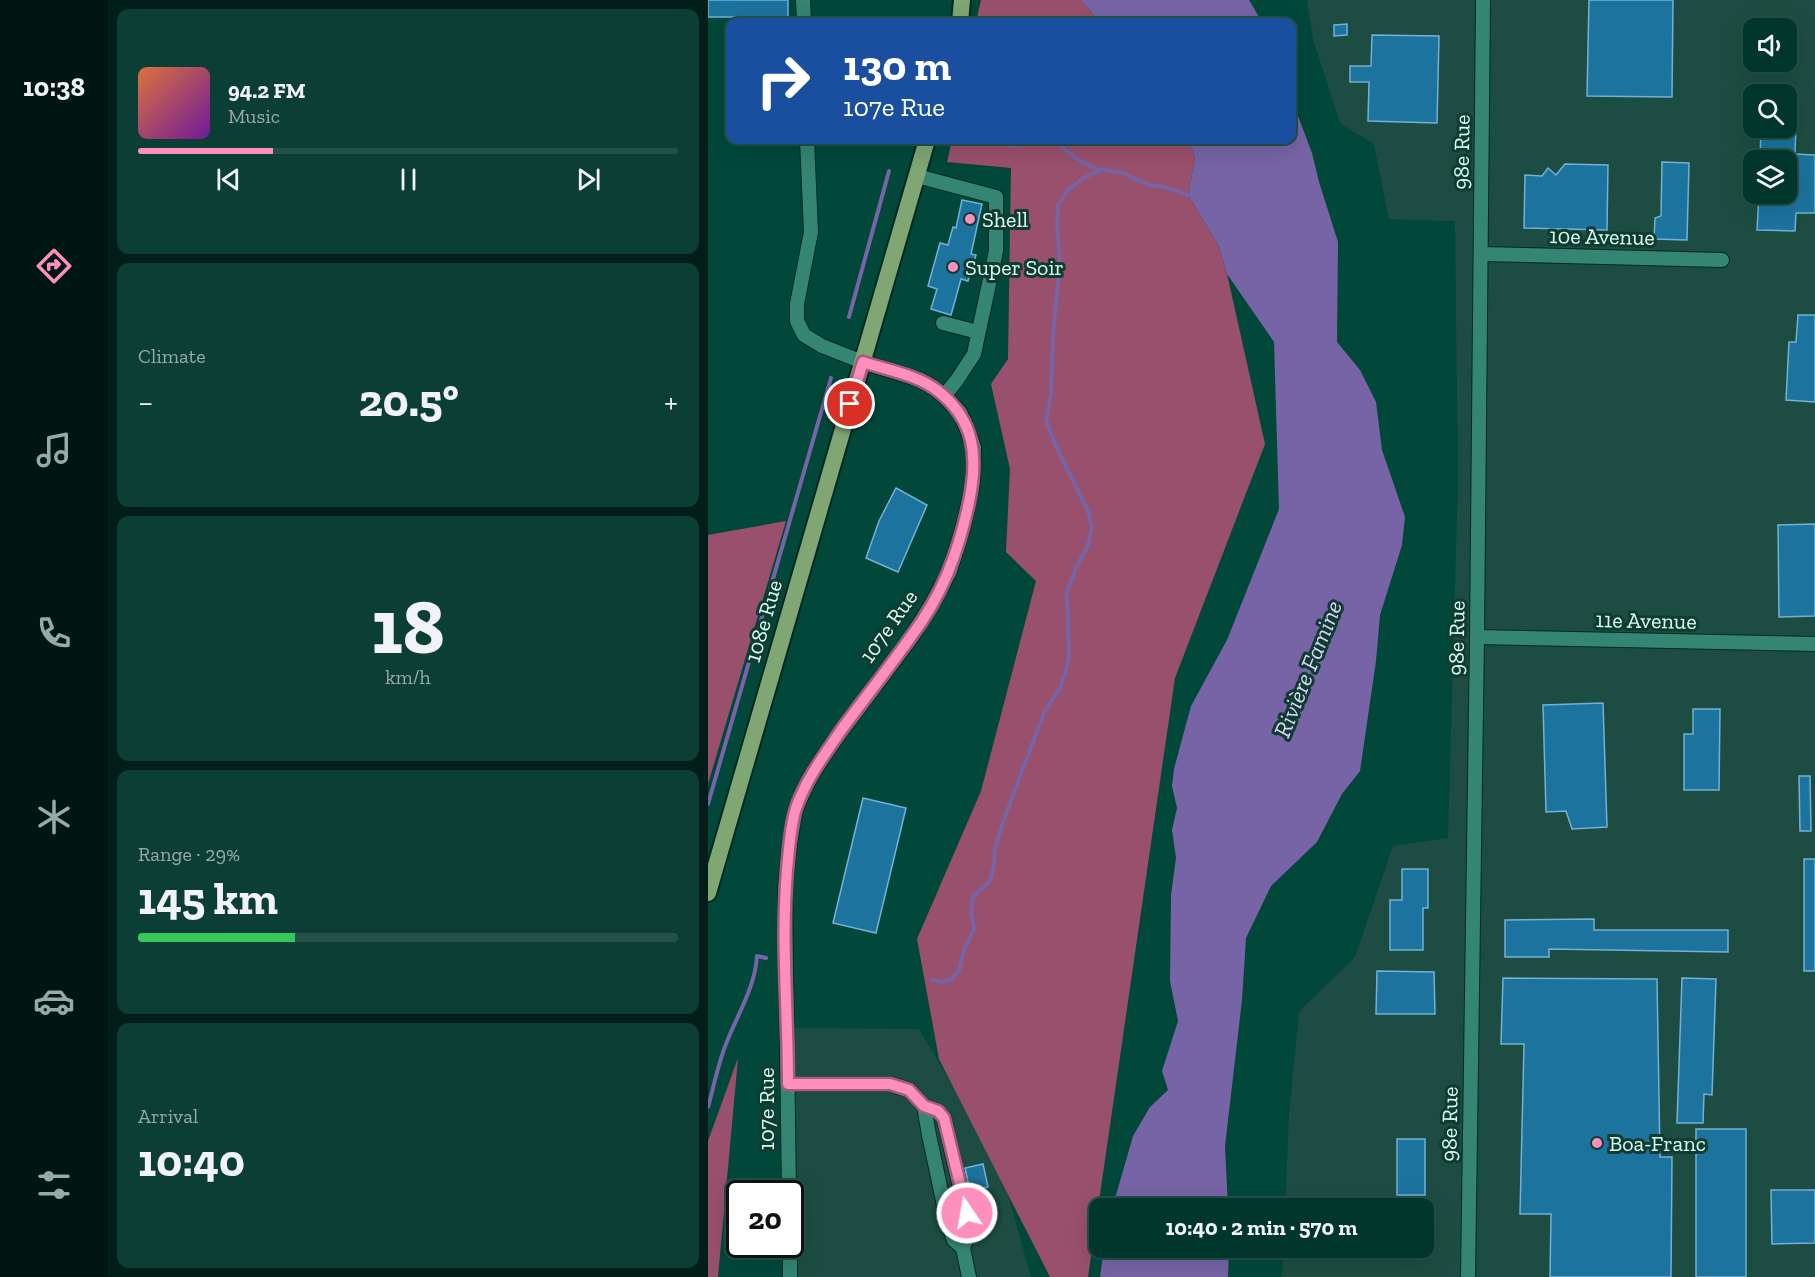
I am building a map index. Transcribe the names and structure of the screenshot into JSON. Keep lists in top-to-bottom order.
{
  "streets": {
    "main road": ["108e Rue"],
    "street": [
      "98e Rue",
      "10e Avenue",
      "11e Avenue",
      "107e Rue"
    ]
  },
  "crossings": [
    ["98e Rue", "10e Avenue"],
    ["98e Rue", "11e Avenue"],
    ["108e Rue", "107e Rue"]
  ],
  "water": ["Rivière Famine"],
  "places": ["Shell", "Super Soir", "Boa-Franc"],
  "page": {
    "tabs": "10:38",
    "turn": ["130 m", "107e Rue"],
    "song": ["94.2 FM", "Music"],
    "tile": [
      "Climate",
      ["18", "km/h"],
      ["Range · 29%", "145 km"],
      ["Arrival", "10:40"]
    ],
    "heat": ["−", "20.5°", "+"],
    "limit": "20",
    "trip": "10:40 · 2 min · 570 m"
  }
}
